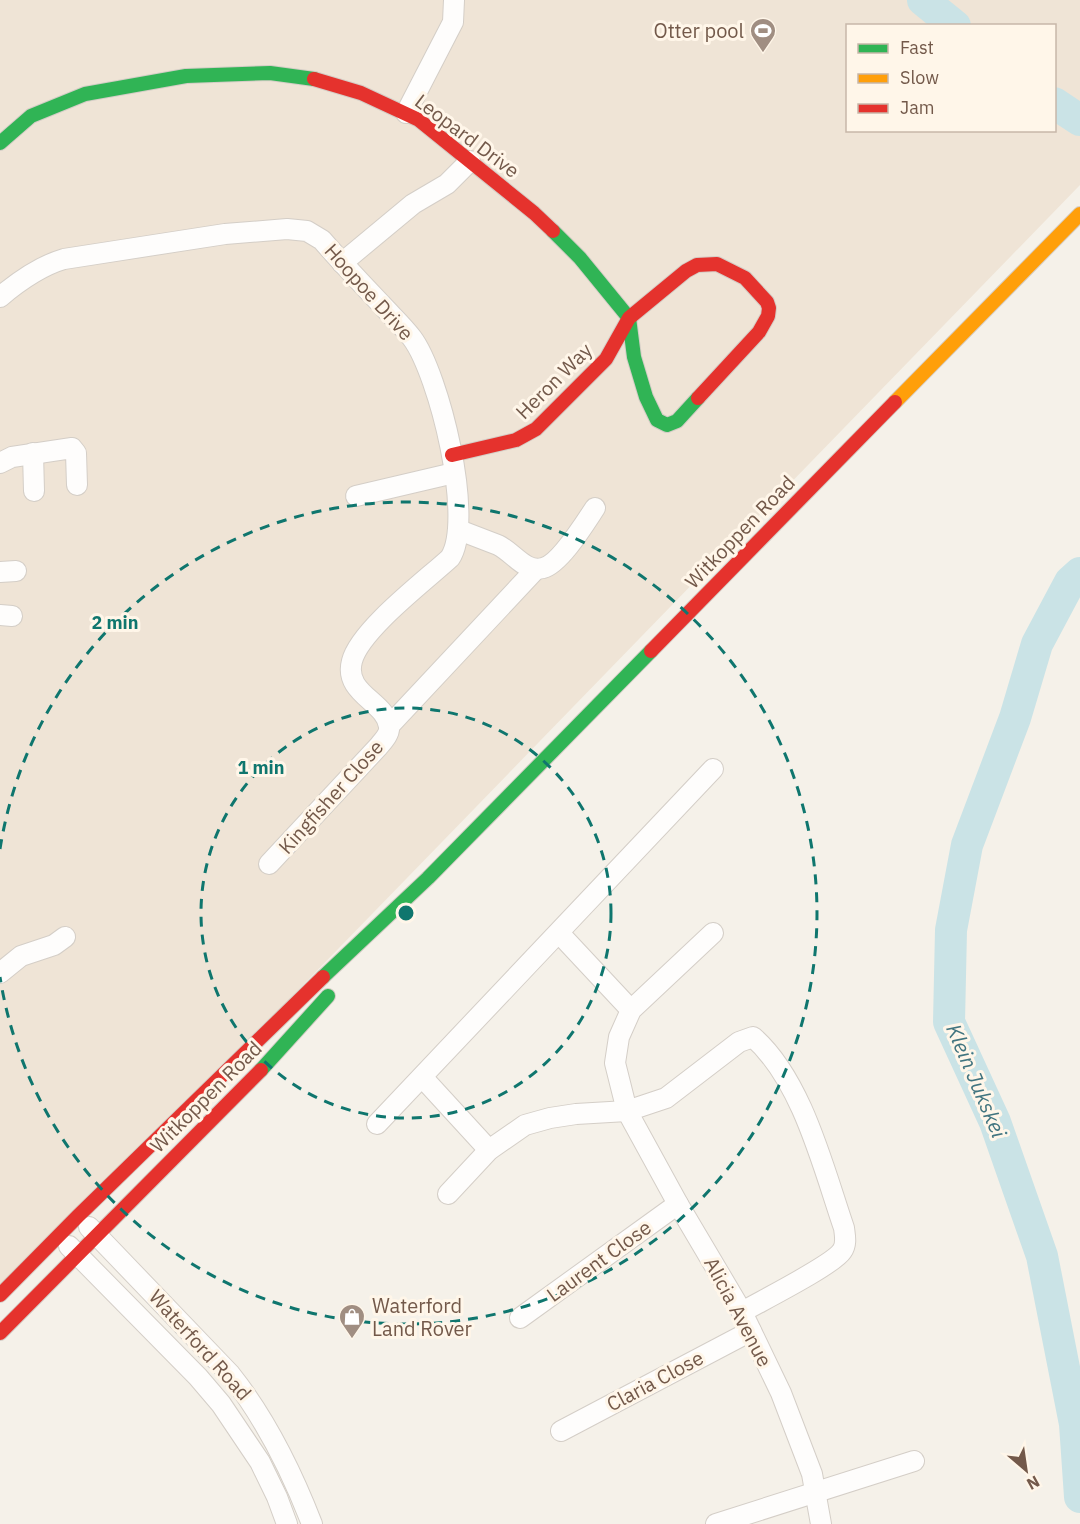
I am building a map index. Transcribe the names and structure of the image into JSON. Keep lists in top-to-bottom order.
{
  "streets": {
    "main road": ["Leopard Drive", "Heron Way", "Witkoppen Road"],
    "street": [
      "Hoopoe Drive",
      "Kingfisher Close",
      "Laurent Close",
      "Alicia Avenue",
      "Waterford Road",
      "Claria Close"
    ]
  },
  "crossings": [
    ["Leopard Drive", "Heron Way"],
    ["Hoopoe Drive", "Heron Way"],
    ["Hoopoe Drive", "Kingfisher Close"],
    ["Witkoppen Road", "Waterford Road"],
    ["Laurent Close", "Alicia Avenue"],
    ["Alicia Avenue", "Claria Close"]
  ],
  "water": ["Klein Jukskei"],
  "places": {
    "sports": ["Otter pool"],
    "shop": ["Waterford Land Rover"]
  },
  "legend": ["Fast", "Slow", "Jam"],
  "north": "bottom right",
  "rings": ["2 min", "1 min"]
}
